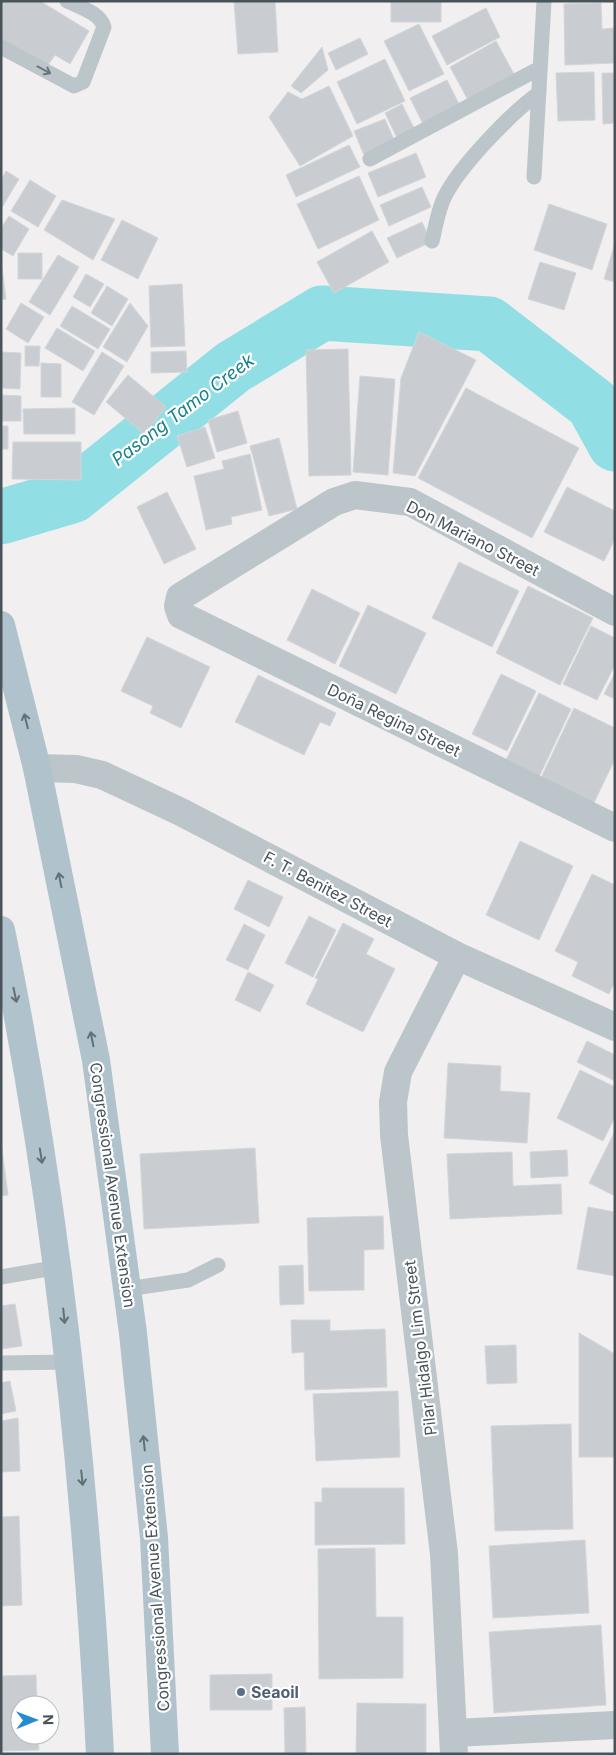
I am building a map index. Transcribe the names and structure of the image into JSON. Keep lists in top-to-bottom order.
{
  "streets": {
    "main road": ["Congressional Avenue Extension"],
    "street": [
      "Don Mariano Street",
      "Doña Regina Street",
      "F. T. Benitez Street",
      "Pilar Hidalgo Lim Street"
    ]
  },
  "crossings": [
    ["Don Mariano Street", "Doña Regina Street"],
    ["F. T. Benitez Street", "Congressional Avenue Extension"],
    ["F. T. Benitez Street", "Pilar Hidalgo Lim Street"]
  ],
  "water": ["Pasong Tamo Creek"],
  "places": ["Seaoil"],
  "north": "right"
}
